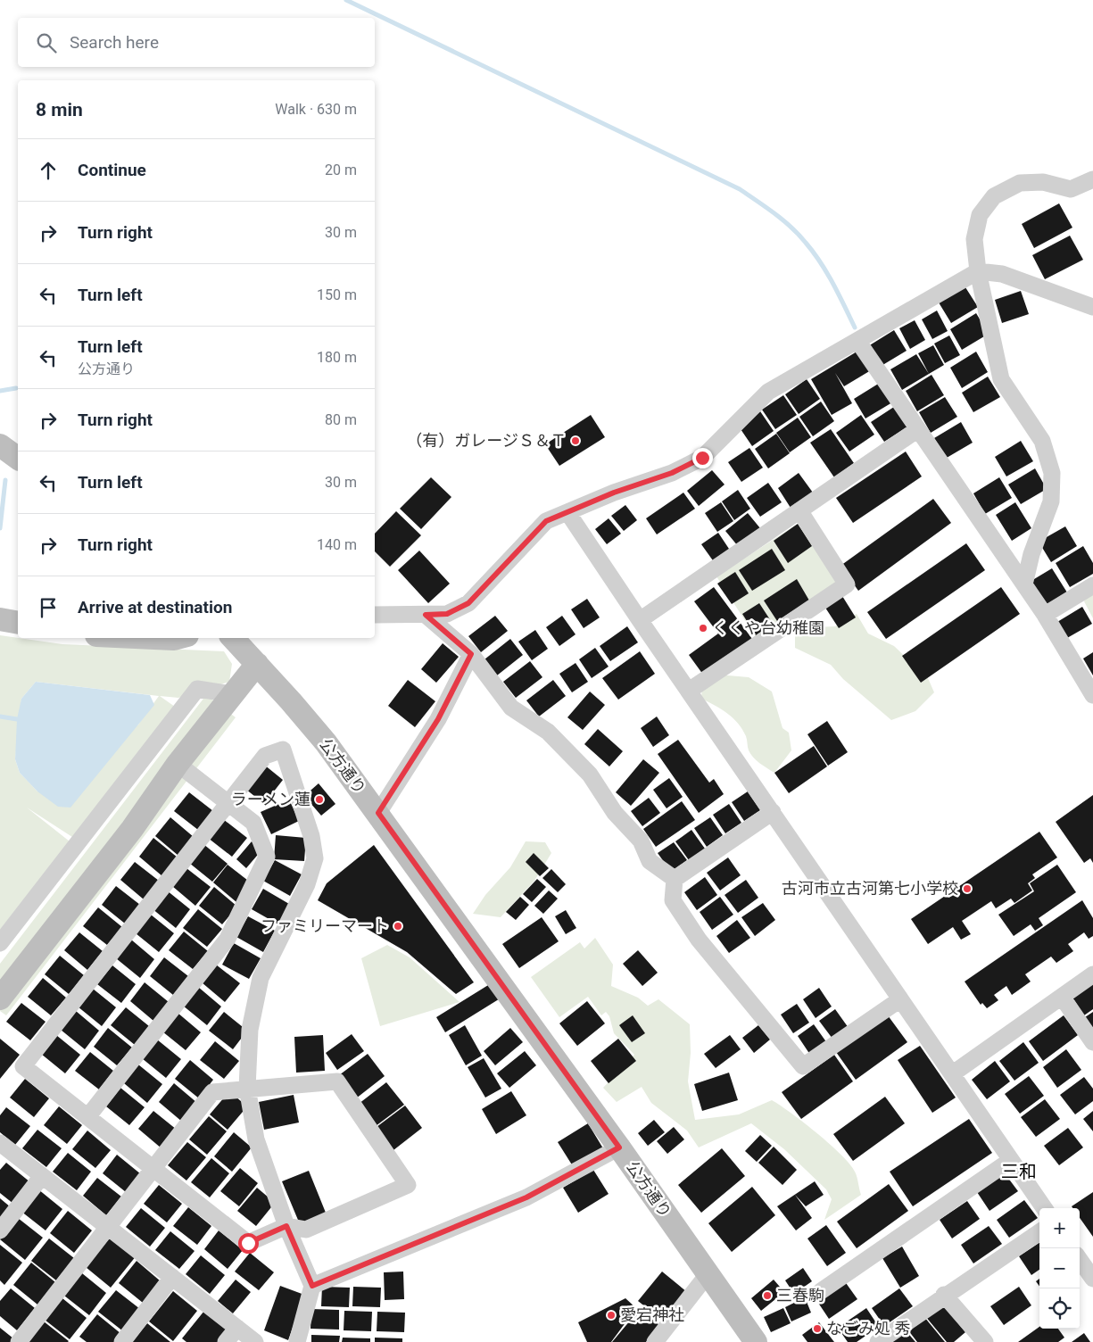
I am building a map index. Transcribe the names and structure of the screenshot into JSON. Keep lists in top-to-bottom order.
{
  "streets": {
    "street": ["公方通り"]
  },
  "districts": ["三和"],
  "places": [
    "（有）ガレージＳ＆Ｔ",
    "くくや台幼稚園",
    "ラーメン蓮",
    "古河市立古河第七小学校",
    "ファミリーマート",
    "三春駒",
    "愛宕神社",
    "なごみ処 秀"
  ],
  "page": {
    "search": "Search here",
    "heading": ["8 min", "Walk · 630 m"],
    "list": [
      ["Continue", "20 m"],
      ["Turn right", "30 m"],
      ["Turn left", "150 m"],
      ["Turn left", "公方通り", "180 m"],
      ["Turn right", "80 m"],
      ["Turn left", "30 m"],
      ["Turn right", "140 m"],
      "Arrive at destination"
    ],
    "map_buttons": ["+", "−"]
  }
}
